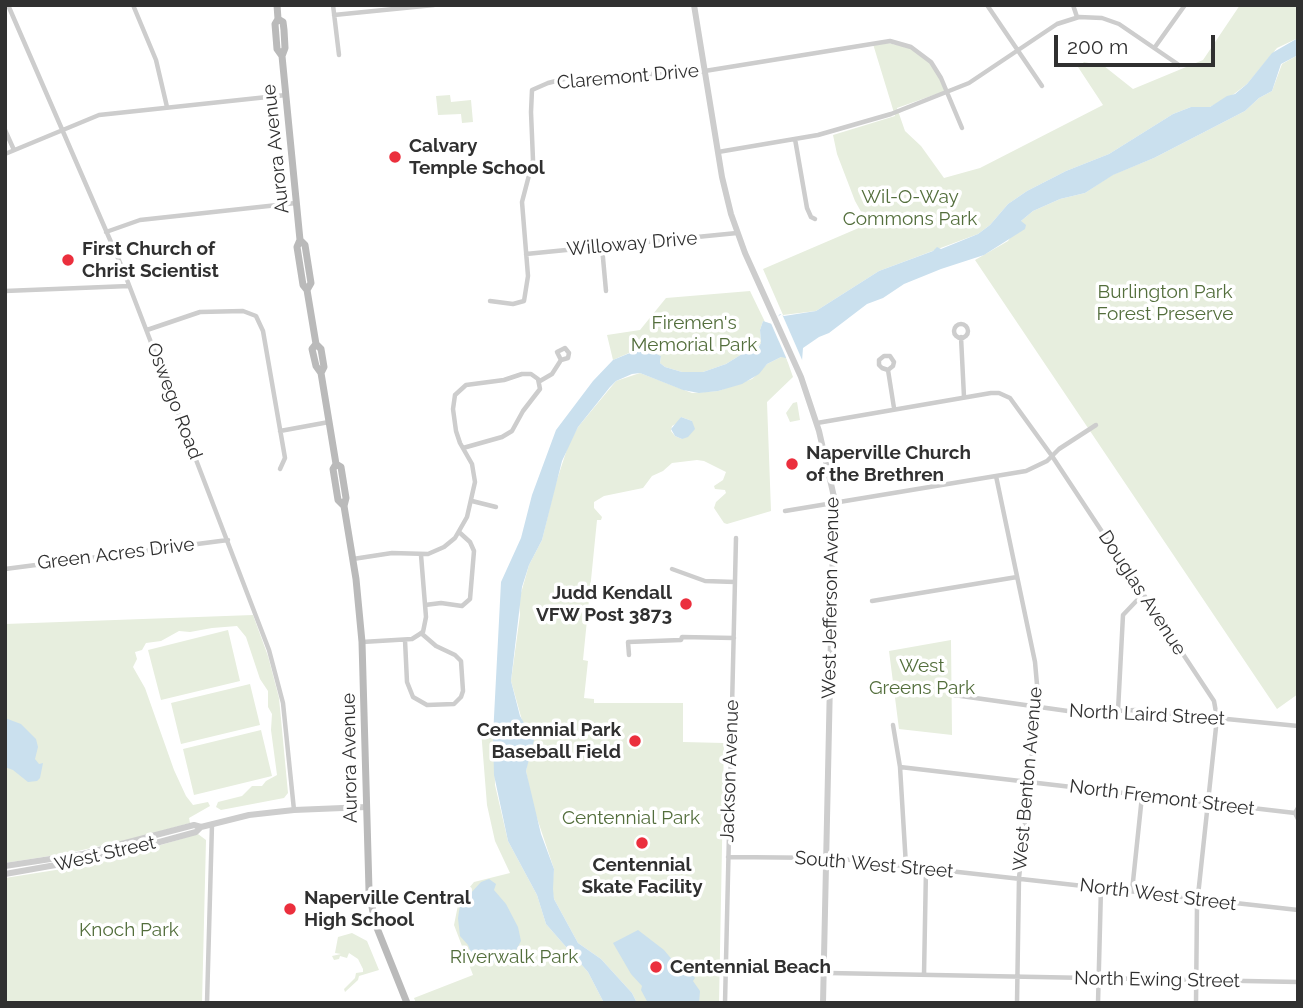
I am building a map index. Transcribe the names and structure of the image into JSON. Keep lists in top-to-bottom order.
{
  "streets": {
    "main road": ["Aurora Avenue"],
    "street": [
      "Claremont Drive",
      "Willoway Drive",
      "Oswego Road",
      "Green Acres Drive",
      "Douglas Avenue",
      "West Jefferson Avenue",
      "North Laird Street",
      "Jackson Avenue",
      "West Benton Avenue",
      "North Fremont Street",
      "West Street",
      "South West Street",
      "North West Street",
      "North Ewing Street"
    ]
  },
  "crossings": [
    ["Claremont Drive", "Willoway Drive"],
    ["Claremont Drive", "West Jefferson Avenue"],
    ["Aurora Avenue", "West Street"],
    ["Willoway Drive", "West Jefferson Avenue"],
    ["Oswego Road", "Green Acres Drive"],
    ["Oswego Road", "West Street"],
    ["Douglas Avenue", "West Jefferson Avenue"],
    ["Douglas Avenue", "North Laird Street"],
    ["Douglas Avenue", "North Fremont Street"],
    ["Douglas Avenue", "North West Street"],
    ["Douglas Avenue", "North Ewing Street"],
    ["West Jefferson Avenue", "South West Street"],
    ["West Jefferson Avenue", "North Ewing Street"],
    ["North Laird Street", "West Benton Avenue"],
    ["Jackson Avenue", "South West Street"],
    ["Jackson Avenue", "North Ewing Street"],
    ["West Benton Avenue", "North Fremont Street"],
    ["West Benton Avenue", "South West Street"],
    ["West Benton Avenue", "North West Street"],
    ["West Benton Avenue", "North Ewing Street"],
    ["South West Street", "North West Street"]
  ],
  "parks": [
    "Wil-O-Way Commons Park",
    "Burlington Park Forest Preserve",
    "Firemen's Memorial Park",
    "West Greens Park",
    "Centennial Park",
    "Knoch Park",
    "Riverwalk Park"
  ],
  "places": [
    "Calvary Temple School",
    "First Church of Christ Scientist",
    "Naperville Church of the Brethren",
    "Judd Kendall VFW Post 3873",
    "Centennial Park Baseball Field",
    "Centennial Skate Facility",
    "Naperville Central High School",
    "Centennial Beach"
  ],
  "scale_bar": "200 m"
}
